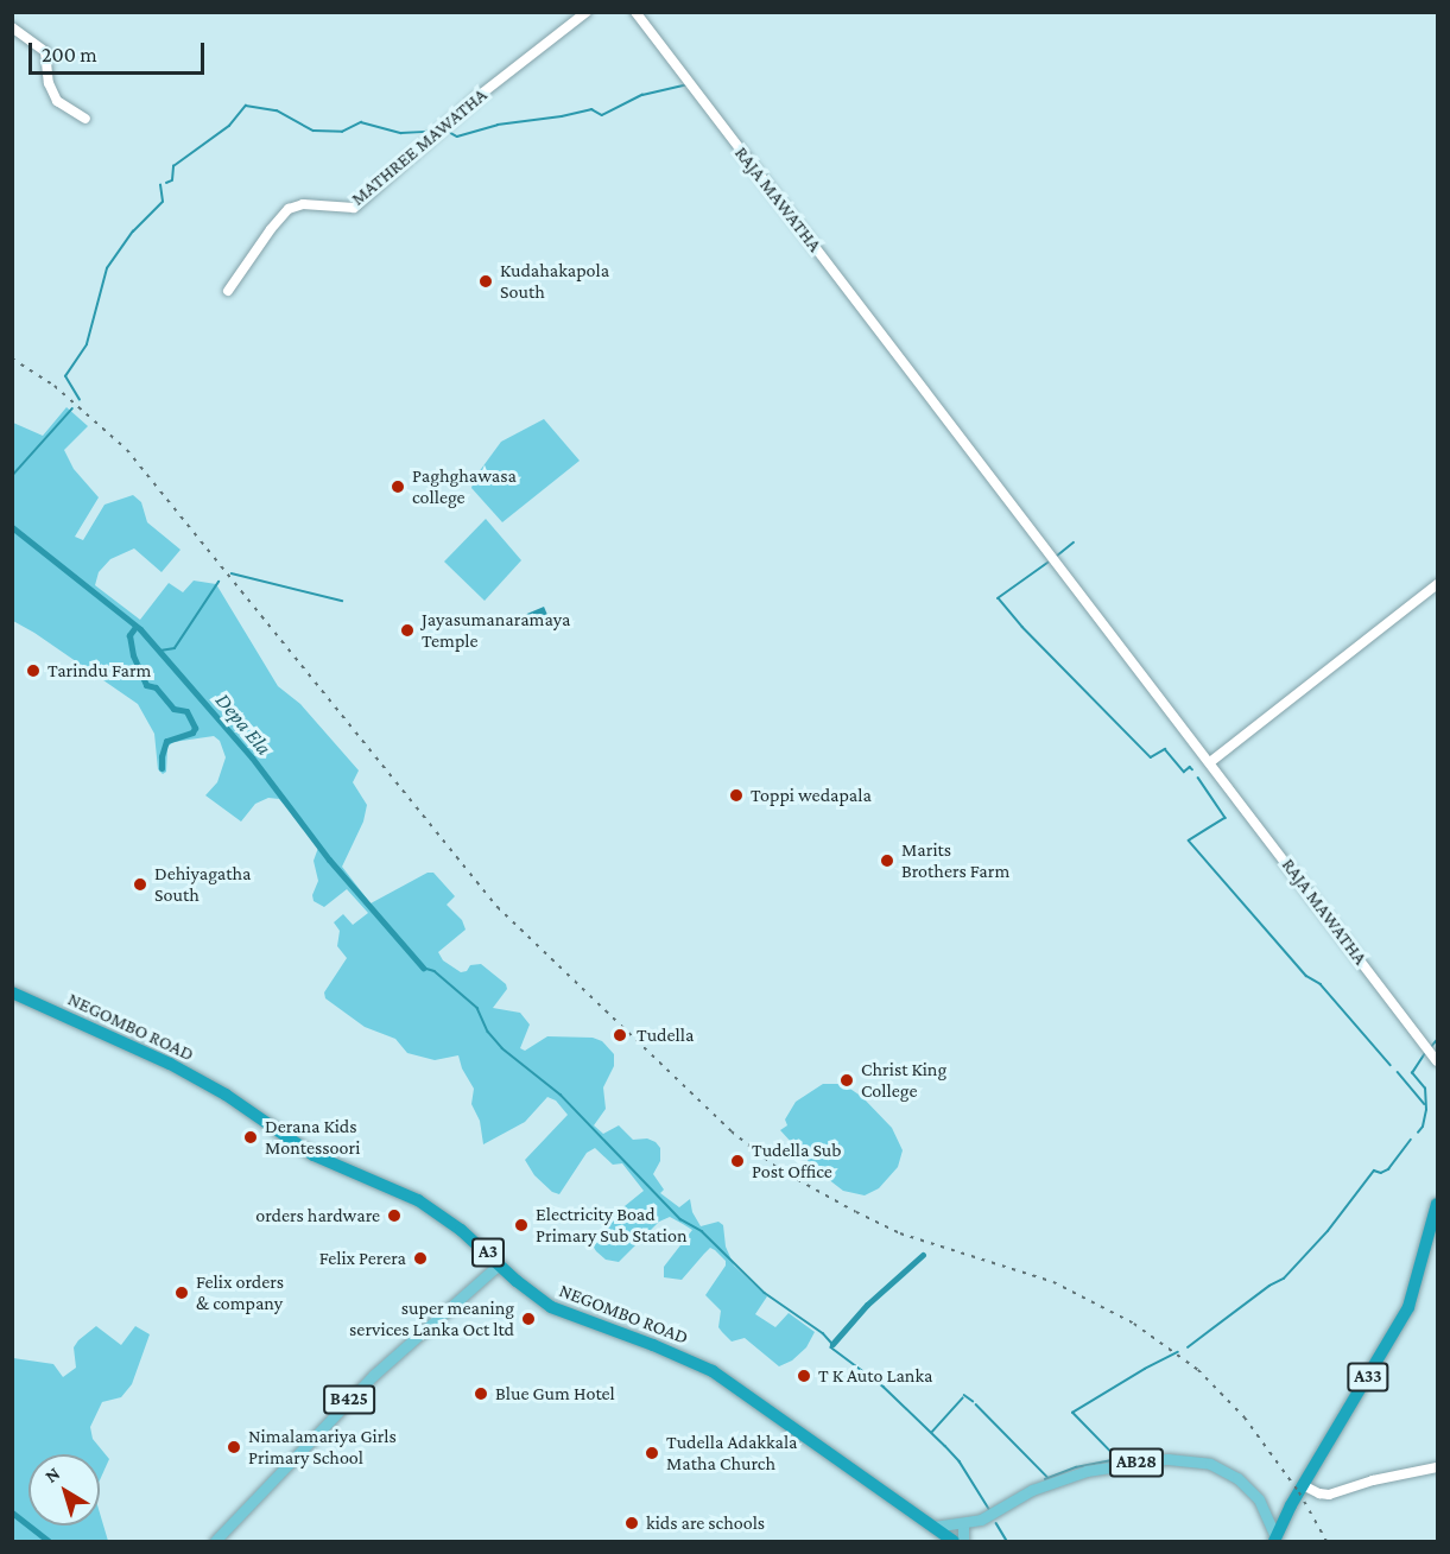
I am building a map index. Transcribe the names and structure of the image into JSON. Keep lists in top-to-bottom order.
{
  "streets": {
    "highway": ["NEGOMBO ROAD", "A3", "A33"],
    "main road": ["B425", "AB28"],
    "street": ["MATHREE MAWATHA", "RAJA MAWATHA"]
  },
  "crossings": [
    ["NEGOMBO ROAD", "B425"],
    ["NEGOMBO ROAD", "AB28"]
  ],
  "water": ["Depa Ela"],
  "places": [
    "Kudahakapola South",
    "Paghghawasa college",
    "Jayasumanaramaya Temple",
    "Tarindu Farm",
    "Toppi wedapala",
    "Marits Brothers Farm",
    "Dehiyagatha South",
    "Tudella",
    "Christ King College",
    "Derana Kids Montessoori",
    "Tudella Sub Post Office",
    "orders hardware",
    "Electricity Boad Primary Sub Station",
    "Felix Perera",
    "Felix orders & company",
    "super meaning services Lanka Oct ltd",
    "T K Auto Lanka",
    "Blue Gum Hotel",
    "Nimalamariya Girls Primary School",
    "Tudella Adakkala Matha Church",
    "kids are schools"
  ],
  "scale_bar": "200 m",
  "north": "top left"
}
